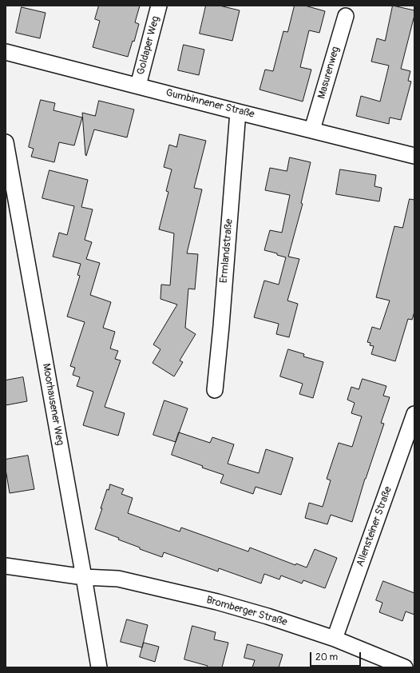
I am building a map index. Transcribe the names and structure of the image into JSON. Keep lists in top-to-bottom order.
{
  "streets": {
    "street": [
      "Goldaper Weg",
      "Masurenweg",
      "Gumbinnener Straße",
      "Ermlandstraße",
      "Moorhausener Weg",
      "Allensteiner Straße",
      "Bromberger Straße"
    ]
  },
  "crossings": [
    ["Goldaper Weg", "Gumbinnener Straße"],
    ["Masurenweg", "Gumbinnener Straße"],
    ["Gumbinnener Straße", "Ermlandstraße"],
    ["Moorhausener Weg", "Bromberger Straße"],
    ["Allensteiner Straße", "Bromberger Straße"]
  ],
  "scale_bar": "20 m"
}
